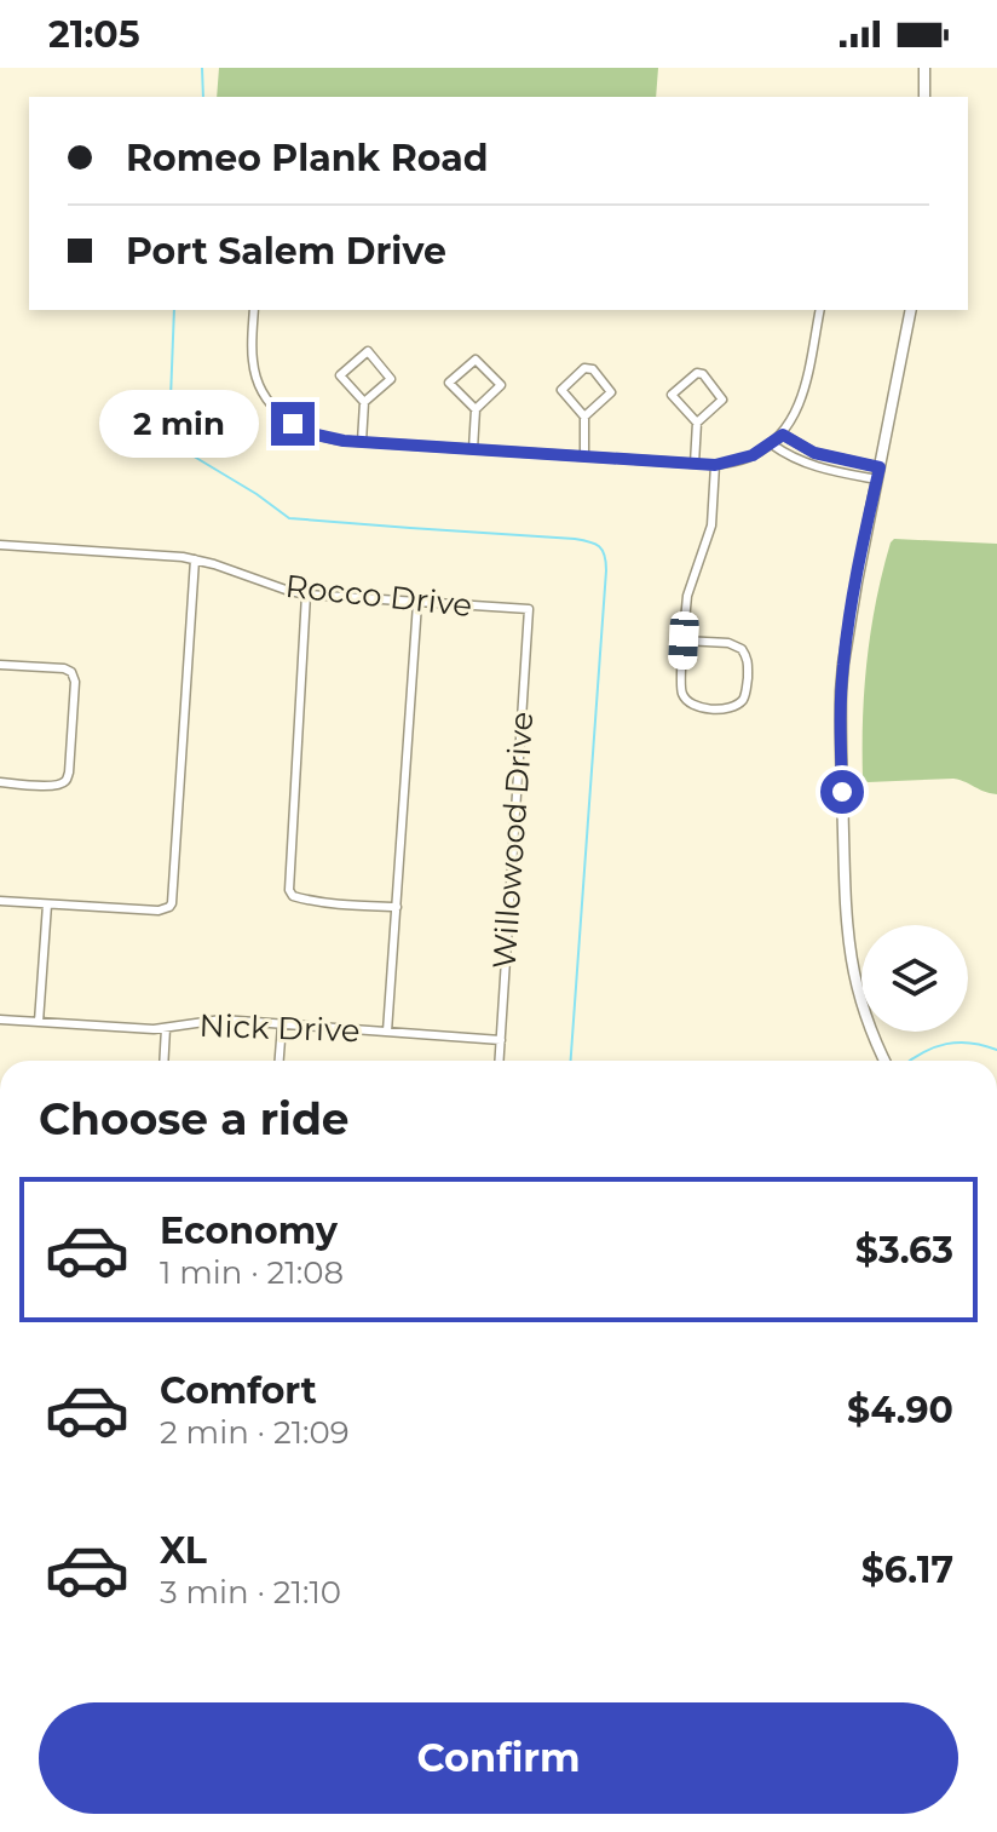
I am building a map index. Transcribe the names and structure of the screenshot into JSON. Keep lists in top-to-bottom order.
{
  "streets": {
    "street": ["Rocco Drive", "Willowood Drive", "Nick Drive"]
  },
  "crossings": [
    ["Rocco Drive", "Willowood Drive"],
    ["Willowood Drive", "Nick Drive"]
  ],
  "page": {
    "status": "21:05",
    "banner": ["Romeo Plank Road", "Port Salem Drive"],
    "bubble": "2 min",
    "heading": "Choose a ride",
    "list": [
      {
        "name": "Economy",
        "note": "1 min · 21:08",
        "value": "$3.63"
      },
      {
        "name": "Comfort",
        "note": "2 min · 21:09",
        "value": "$4.90"
      },
      {
        "name": "XL",
        "note": "3 min · 21:10",
        "value": "$6.17"
      }
    ],
    "buttons": "Confirm"
  }
}
